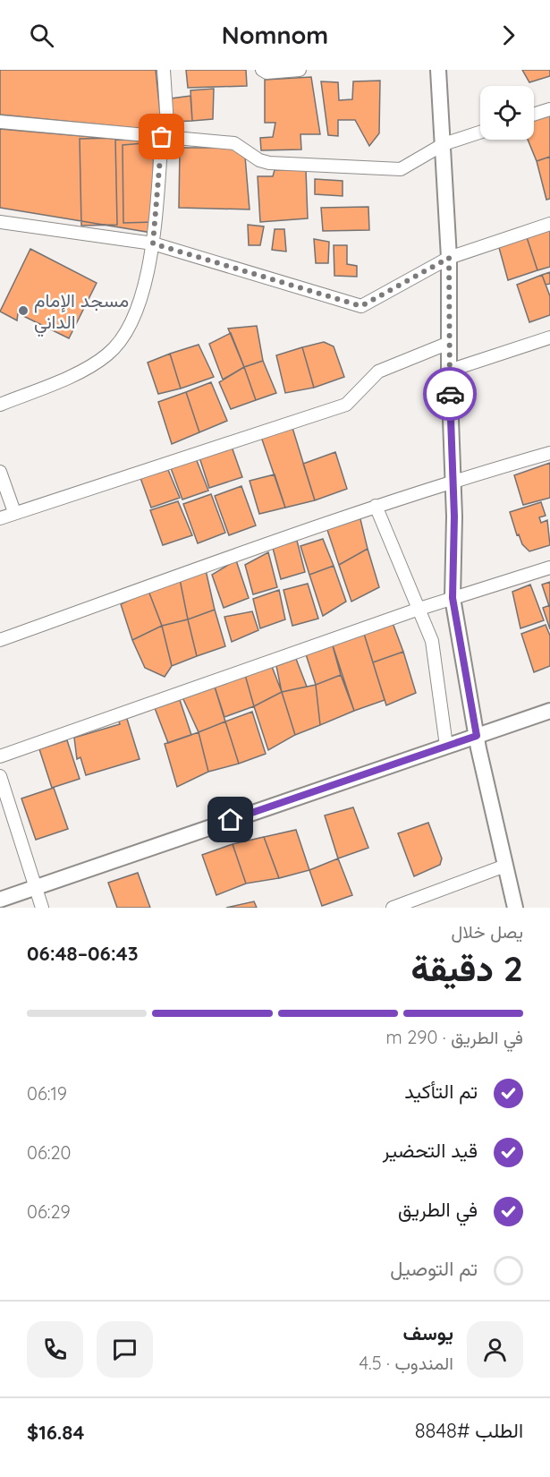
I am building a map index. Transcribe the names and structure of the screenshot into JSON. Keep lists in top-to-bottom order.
{
  "places": ["مسجد الإمام الداني"],
  "page": {
    "header": "Nomnom",
    "heading": ["2 دقيقة", "يصل خلال", "06:43–06:48"],
    "panel": [
      "يوسف",
      "المندوب · 4.5",
      "الطلب #8848",
      "$16.84"
    ],
    "bar": "في الطريق · 290 m",
    "list": [
      ["تم التأكيد", "06:19"],
      ["قيد التحضير", "06:20"],
      ["في الطريق", "06:29"],
      "تم التوصيل"
    ]
  }
}
